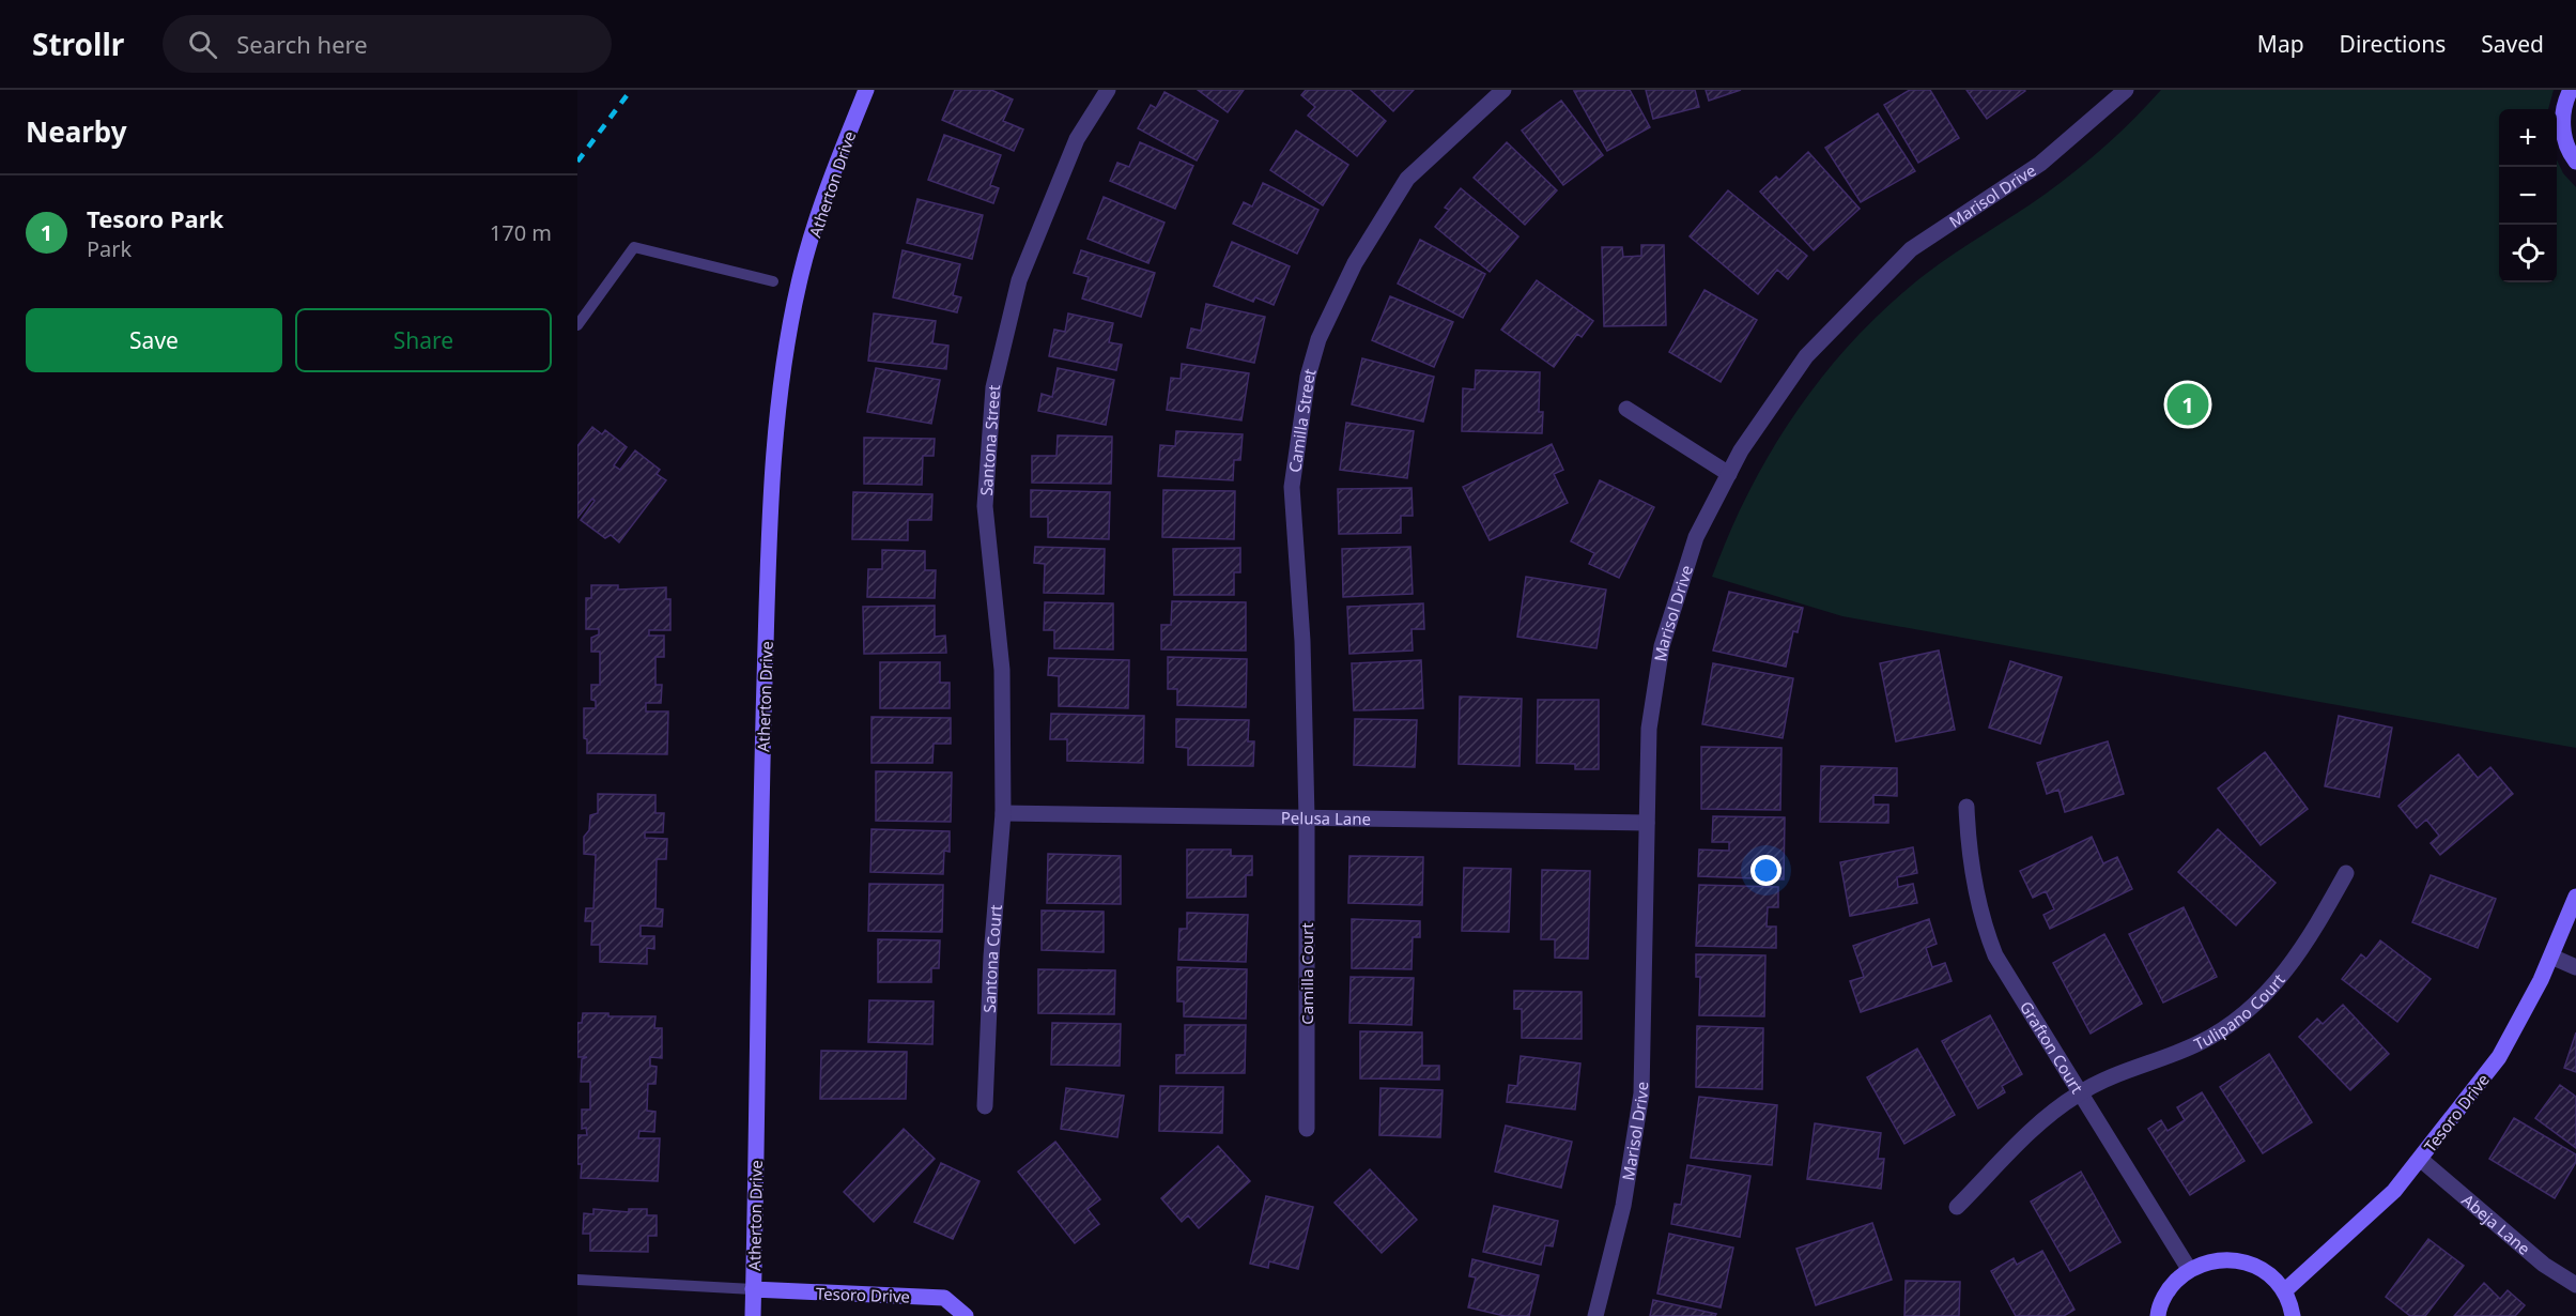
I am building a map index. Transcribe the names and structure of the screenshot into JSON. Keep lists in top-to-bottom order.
{
  "streets": {
    "street": [
      "Atherton Drive",
      "Marisol Drive",
      "Camilla Street",
      "Santona Street",
      "Pelusa Lane",
      "Santona Court",
      "Camilla Court",
      "Tulipano Court",
      "Grafton Court",
      "Tesoro Drive",
      "Abeja Lane"
    ]
  },
  "crossings": [
    ["Atherton Drive", "Tesoro Drive"],
    ["Marisol Drive", "Pelusa Lane"],
    ["Camilla Street", "Pelusa Lane"],
    ["Camilla Street", "Camilla Court"],
    ["Santona Street", "Pelusa Lane"],
    ["Santona Street", "Santona Court"],
    ["Pelusa Lane", "Santona Court"],
    ["Pelusa Lane", "Camilla Court"],
    ["Tulipano Court", "Grafton Court"],
    ["Tesoro Drive", "Abeja Lane"]
  ],
  "page": {
    "header": "Strollr",
    "search": "Search here",
    "nav": ["Map", "Directions", "Saved"],
    "heading": "Nearby",
    "map_buttons": ["+", "−"],
    "list": [
      {
        "mark": "1",
        "name": "Tesoro Park",
        "note": "Park",
        "value": "170 m"
      }
    ],
    "buttons": ["Save", "Share"],
    "pins": "1"
  }
}
